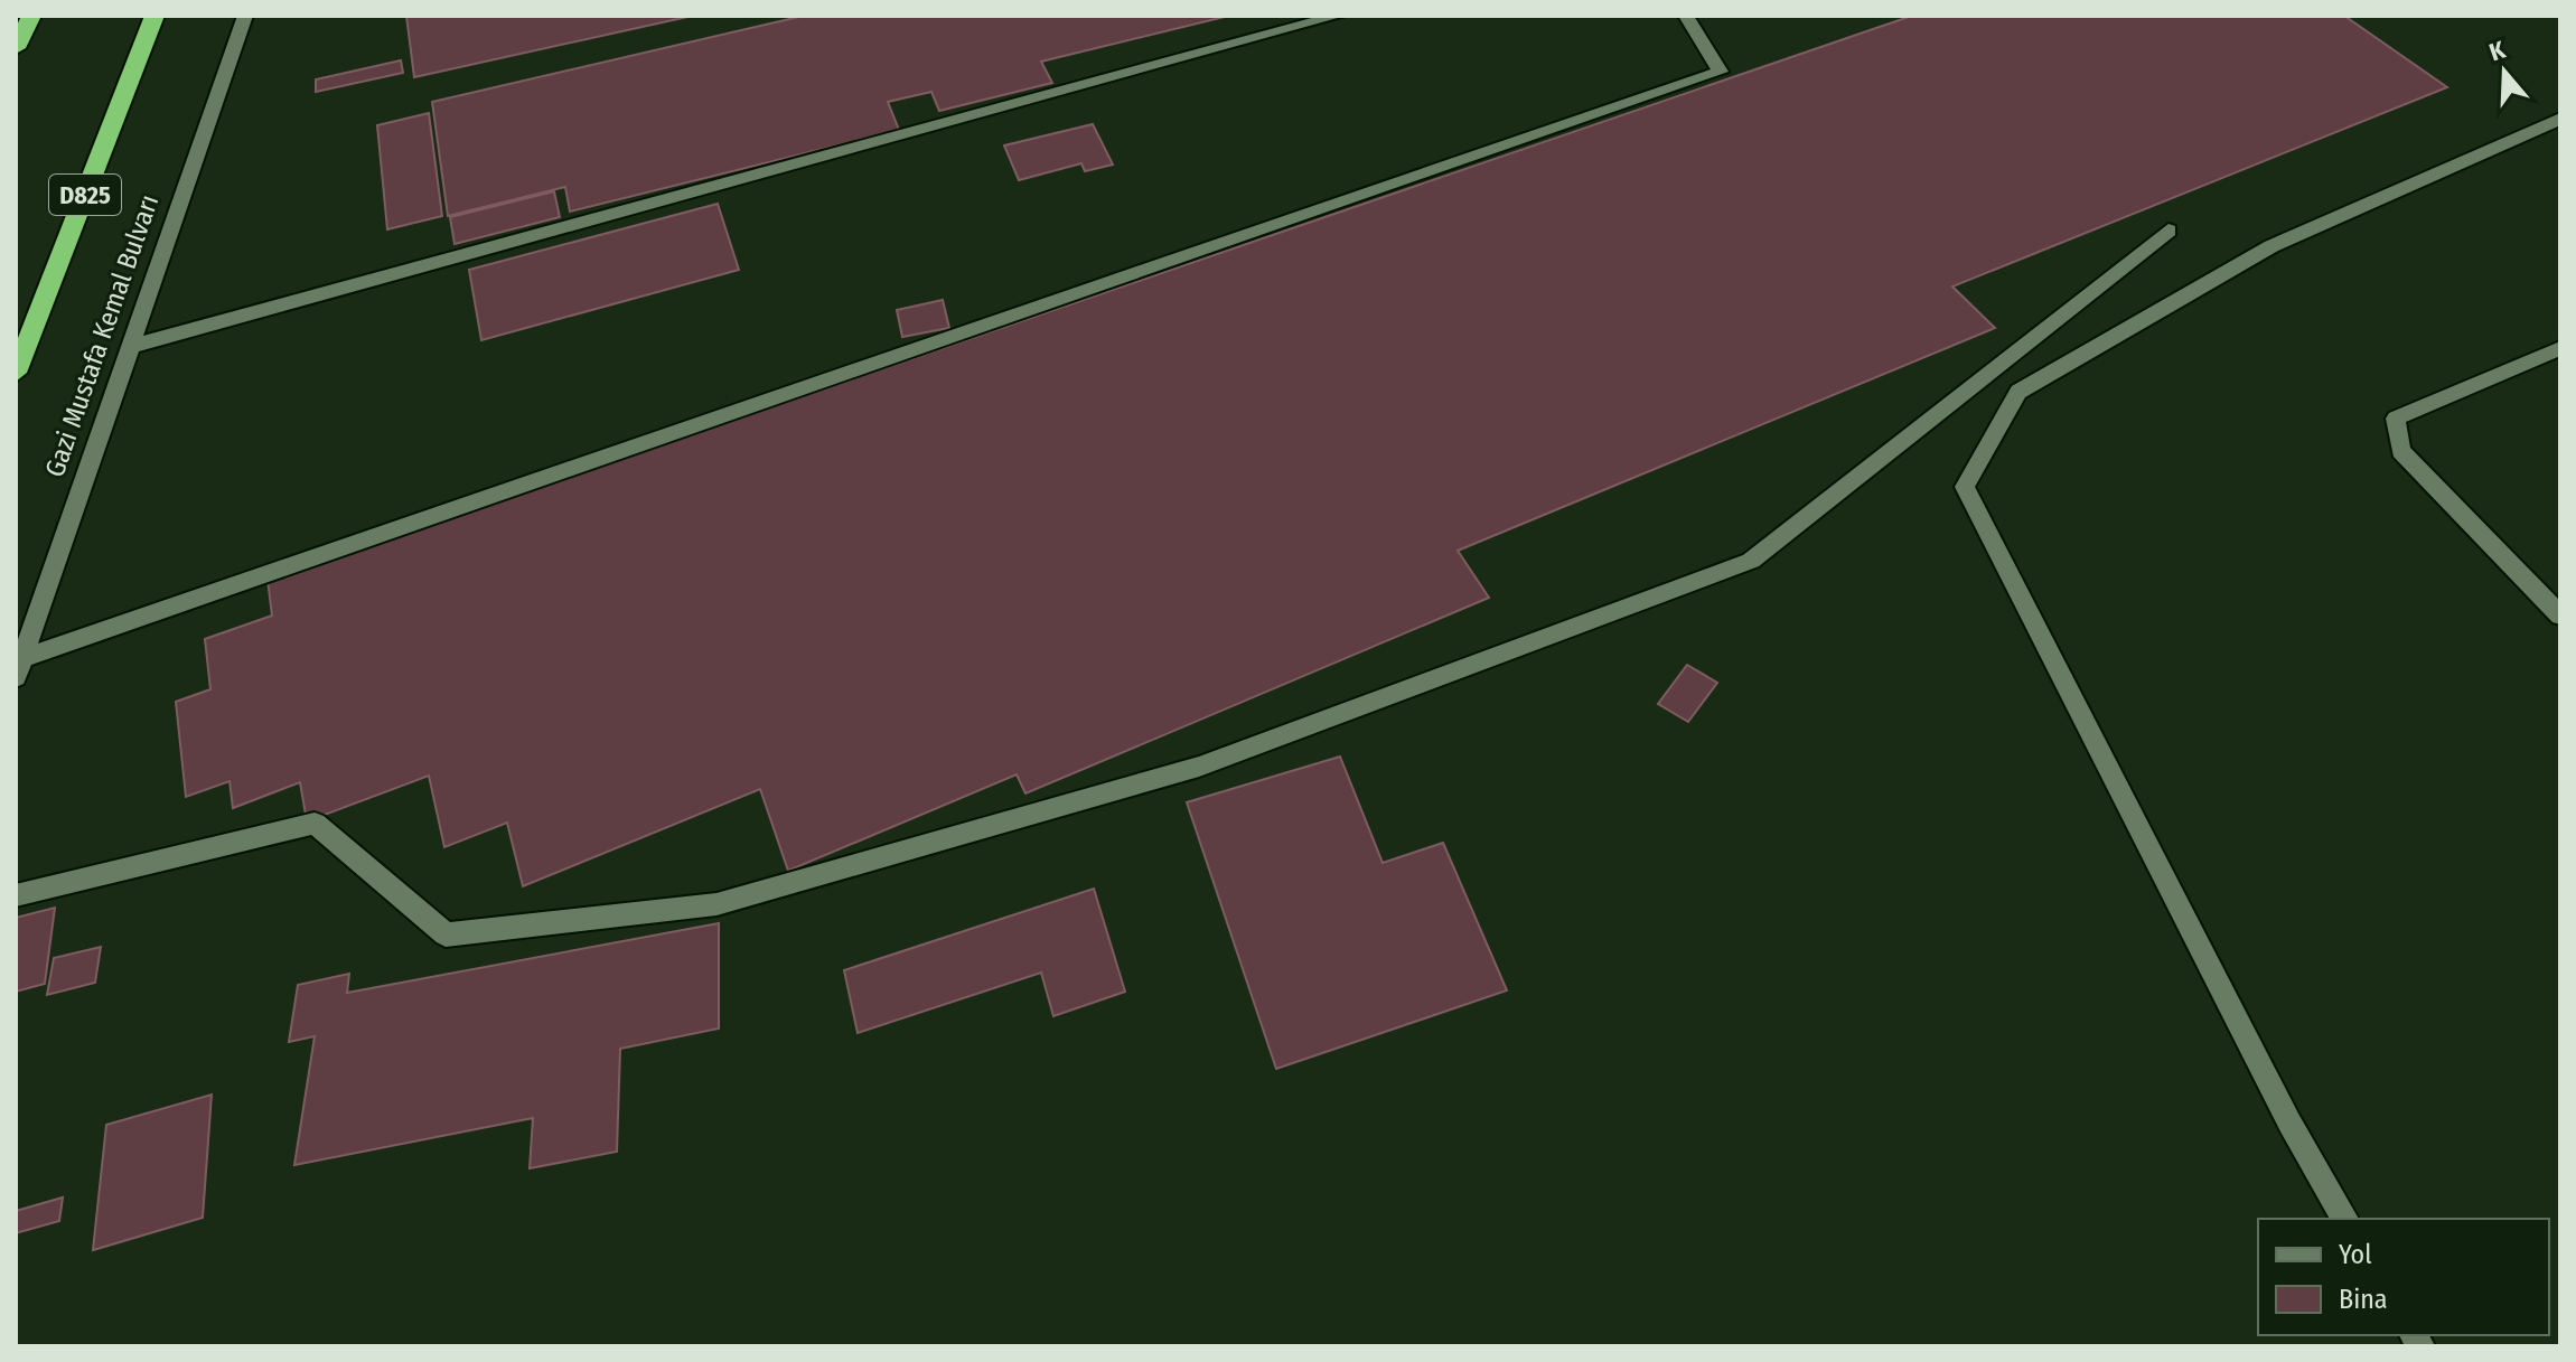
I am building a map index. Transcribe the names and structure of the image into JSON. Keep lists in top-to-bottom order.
{
  "streets": {
    "highway": ["D825"],
    "street": ["Gazi Mustafa Kemal Bulvarı"]
  },
  "legend": ["Yol", "Bina"],
  "north": "top"
}
